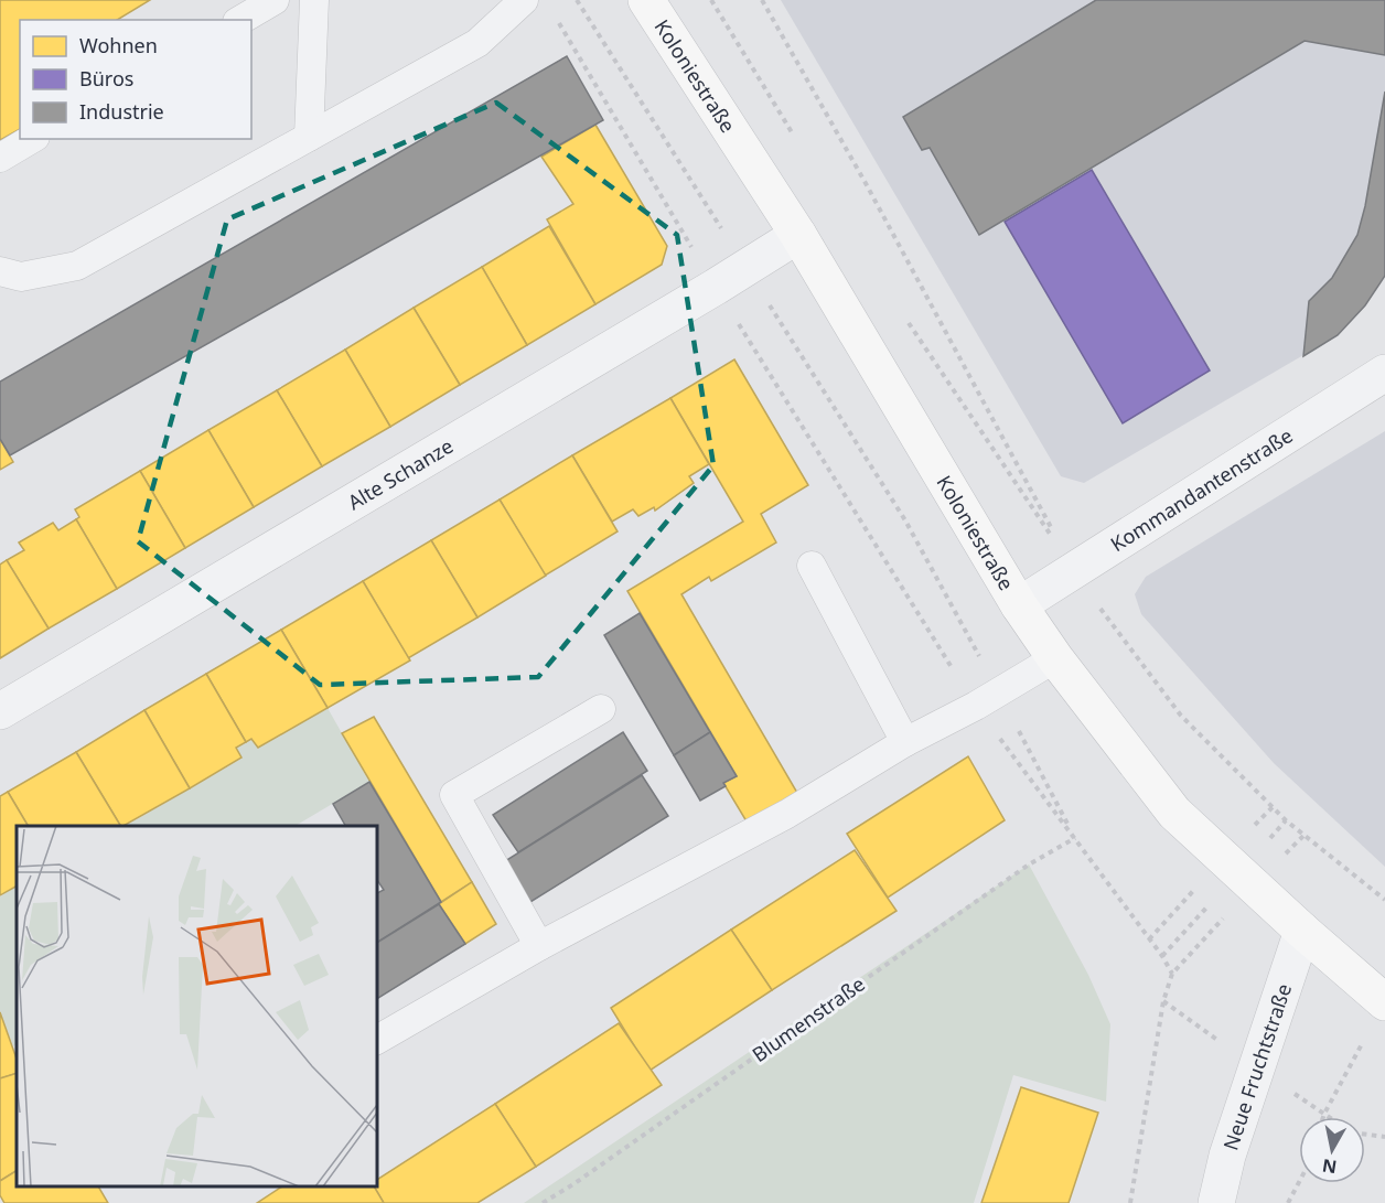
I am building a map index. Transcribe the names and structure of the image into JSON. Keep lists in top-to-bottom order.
{
  "streets": {
    "main road": ["Koloniestraße"],
    "street": ["Alte Schanze", "Kommandantenstraße", "Neue Fruchtstraße"],
    "path": ["Blumenstraße"]
  },
  "crossings": [
    ["Koloniestraße", "Alte Schanze"],
    ["Koloniestraße", "Kommandantenstraße"],
    ["Koloniestraße", "Neue Fruchtstraße"]
  ],
  "legend": ["Wohnen", "Büros", "Industrie"],
  "north": "bottom"
}
